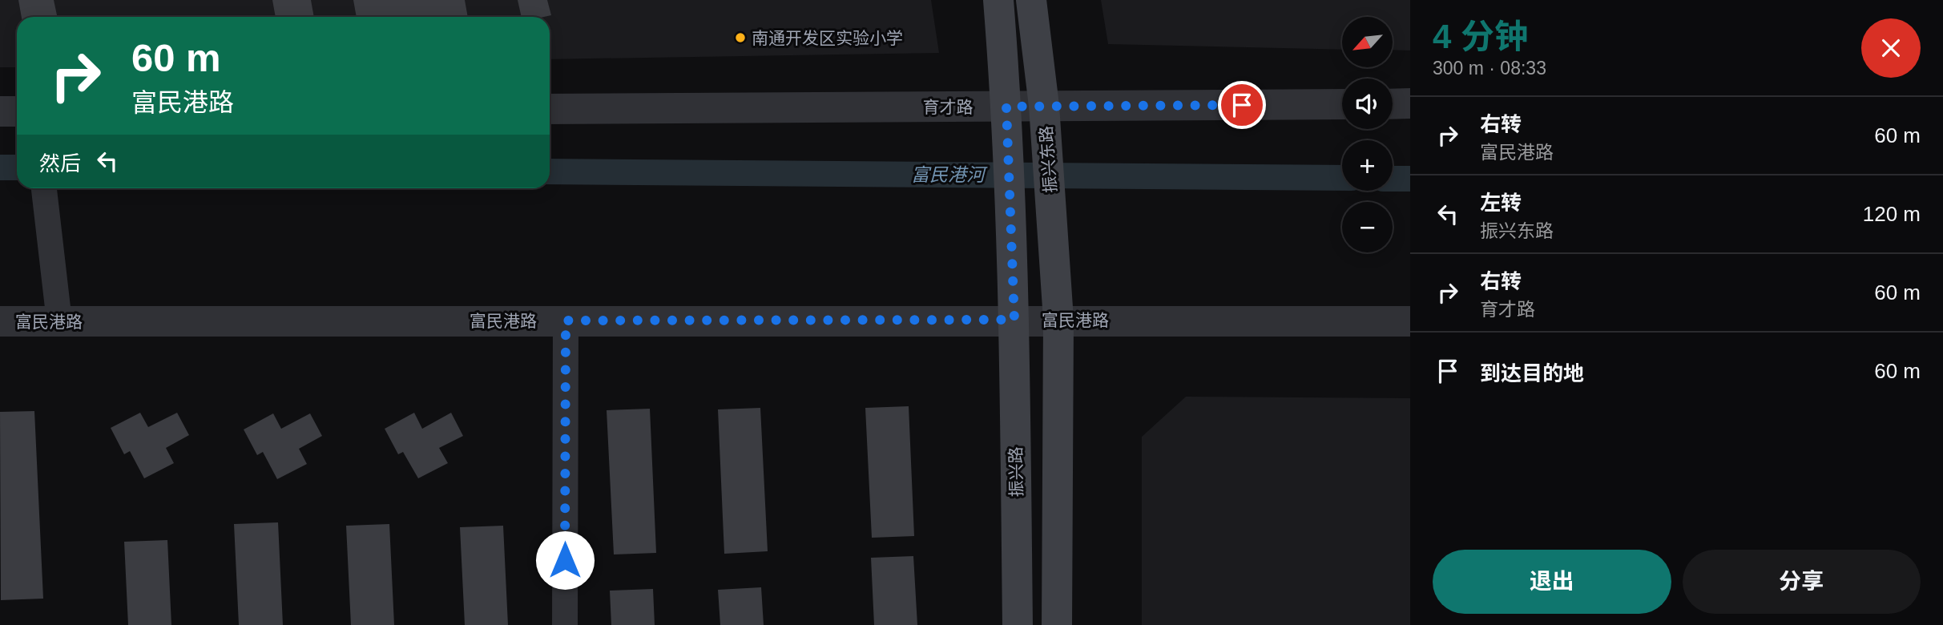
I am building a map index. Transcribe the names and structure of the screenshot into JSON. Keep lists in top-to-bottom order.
{
  "streets": {
    "main road": ["振兴东路", "振兴路"],
    "street": ["育才路", "富民港路"]
  },
  "crossings": [
    ["育才路", "振兴东路"],
    ["振兴东路", "富民港路"],
    ["富民港路", "振兴路"]
  ],
  "water": ["富民港河"],
  "places": ["南通开发区实验小学"],
  "north": "bottom left",
  "page": {
    "heading": ["4 分钟", "300 m · 08:33"],
    "map_buttons": ["+", "−"],
    "turn": ["60 m", "富民港路"],
    "list": [
      {
        "name": "右转",
        "note": "富民港路",
        "value": "60 m"
      },
      {
        "name": "左转",
        "note": "振兴东路",
        "value": "120 m"
      },
      {
        "name": "右转",
        "note": "育才路",
        "value": "60 m"
      },
      {
        "name": "到达目的地",
        "value": "60 m"
      }
    ],
    "then": "然后",
    "buttons": ["退出", "分享"]
  }
}
